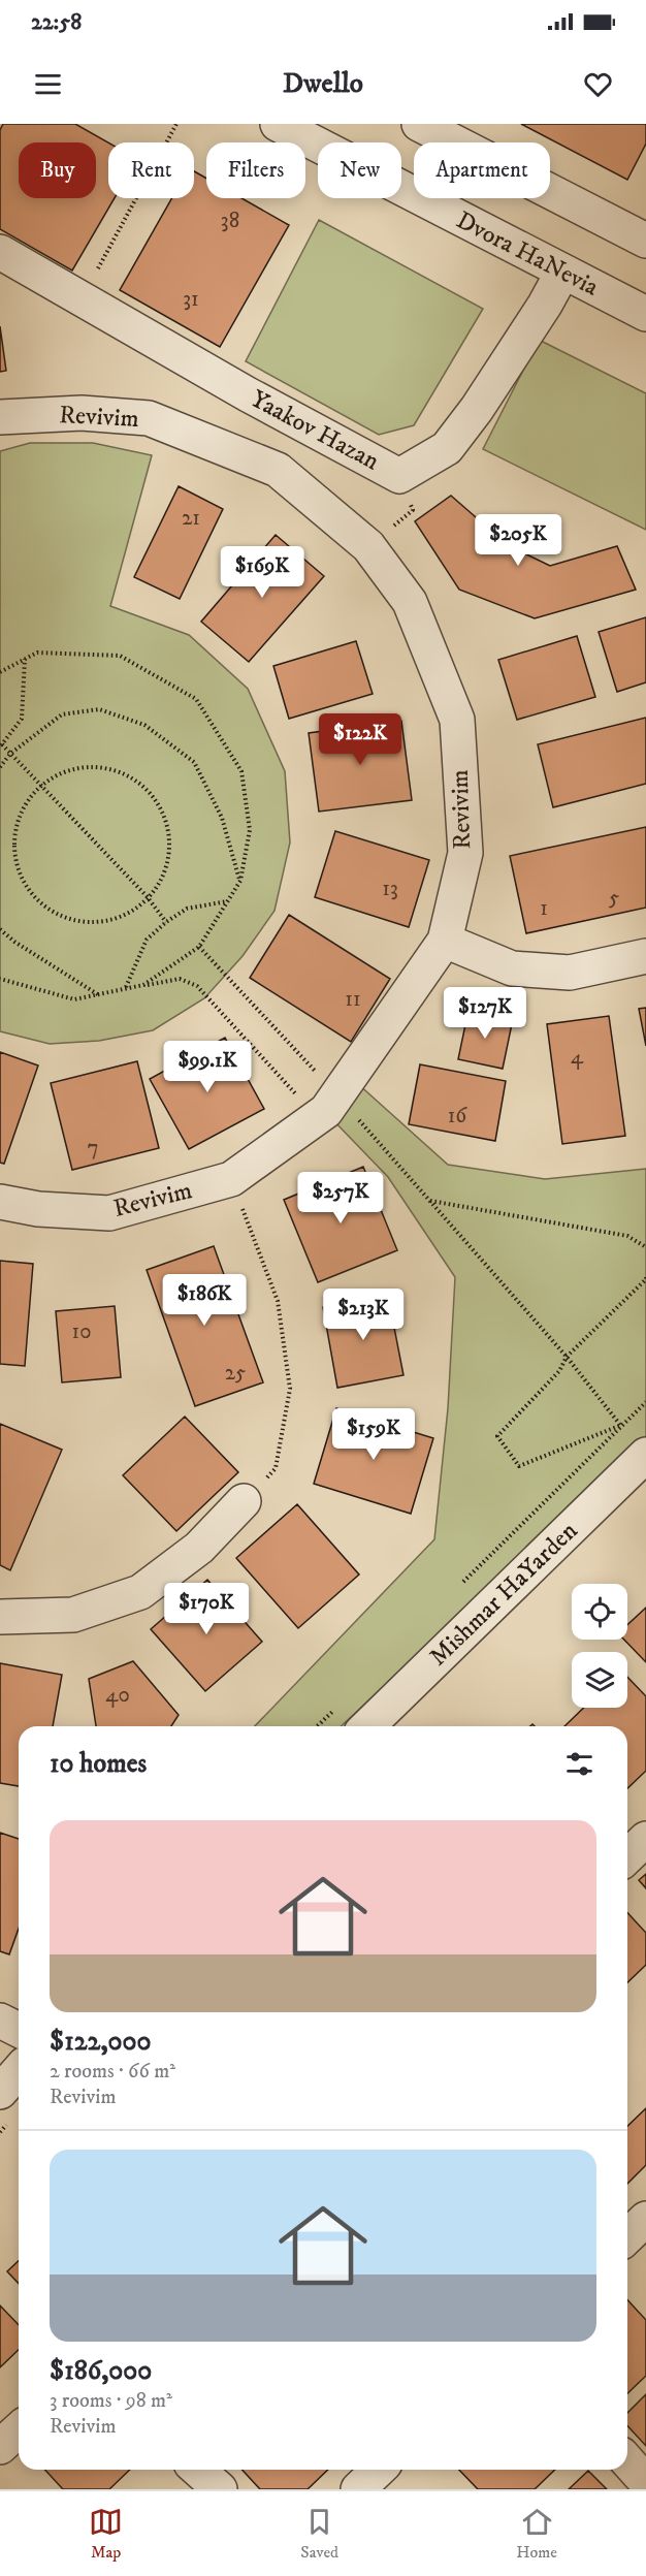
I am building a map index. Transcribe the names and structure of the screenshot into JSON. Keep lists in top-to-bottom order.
{
  "streets": {
    "street": [
      "Dvora HaNevia",
      "Revivim",
      "Yaakov Hazan",
      "Mishmar HaYarden"
    ]
  },
  "crossings": [
    ["Dvora HaNevia", "Yaakov Hazan"]
  ],
  "house_numbers": [
    "38",
    "31",
    "21",
    "13",
    "5",
    "1",
    "11",
    "4",
    "16",
    "7",
    "10",
    "25",
    "40"
  ],
  "page": {
    "status": "22:58",
    "header": "Dwello",
    "chip": [
      "Buy",
      "Rent",
      "Filters",
      "New",
      "Apartment"
    ],
    "price": [
      "$205K",
      "$169K",
      "$122K",
      "$127K",
      "$99.1K",
      "$257K",
      "$186K",
      "$213K",
      "$159K",
      "$170K"
    ],
    "heading": "10 homes",
    "list": [
      {
        "name": "$122,000",
        "note": "2 rooms · 66 m² · Revivim"
      },
      {
        "name": "$186,000",
        "note": "3 rooms · 98 m² · Revivim"
      }
    ],
    "tabs": ["Map", "Saved", "Home"]
  }
}
